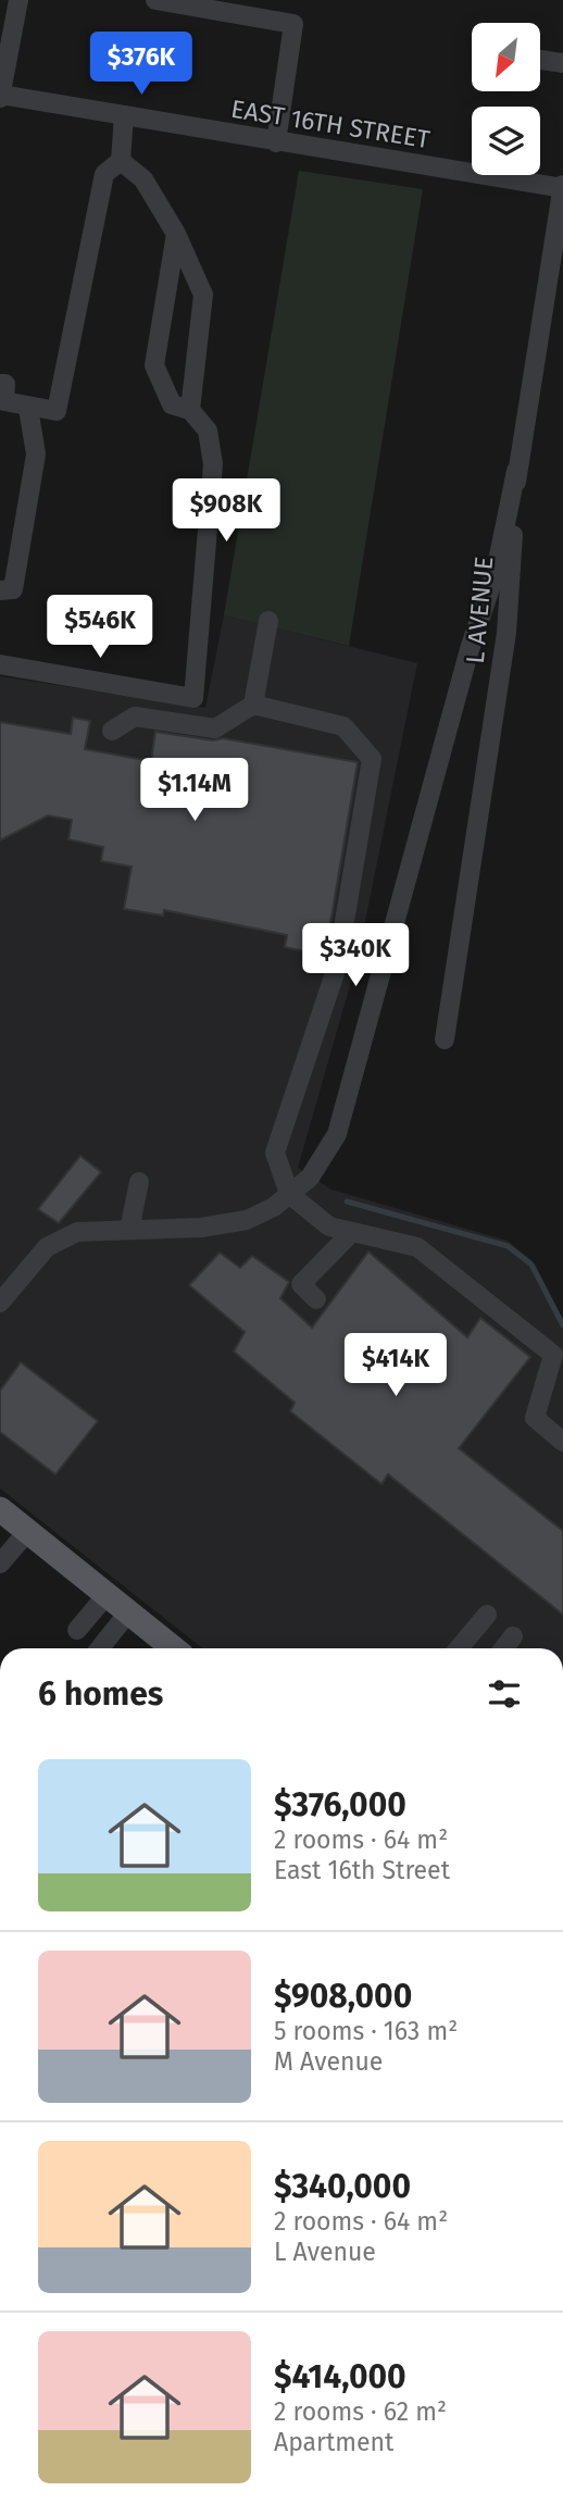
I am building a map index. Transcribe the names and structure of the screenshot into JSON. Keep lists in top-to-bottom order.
{
  "streets": {
    "street": ["EAST 16TH STREET", "L AVENUE"]
  },
  "crossings": [
    ["EAST 16TH STREET", "L AVENUE"]
  ],
  "north": "bottom left",
  "page": {
    "price": [
      "$376K",
      "$908K",
      "$546K",
      "$1.14M",
      "$340K",
      "$414K"
    ],
    "heading": "6 homes",
    "list": [
      {
        "name": "$376,000",
        "note": "2 rooms · 64 m² · East 16th Street"
      },
      {
        "name": "$908,000",
        "note": "5 rooms · 163 m² · M Avenue"
      },
      {
        "name": "$340,000",
        "note": "2 rooms · 64 m² · L Avenue"
      },
      {
        "name": "$414,000",
        "note": "2 rooms · 62 m² · Apartment"
      }
    ]
  }
}
